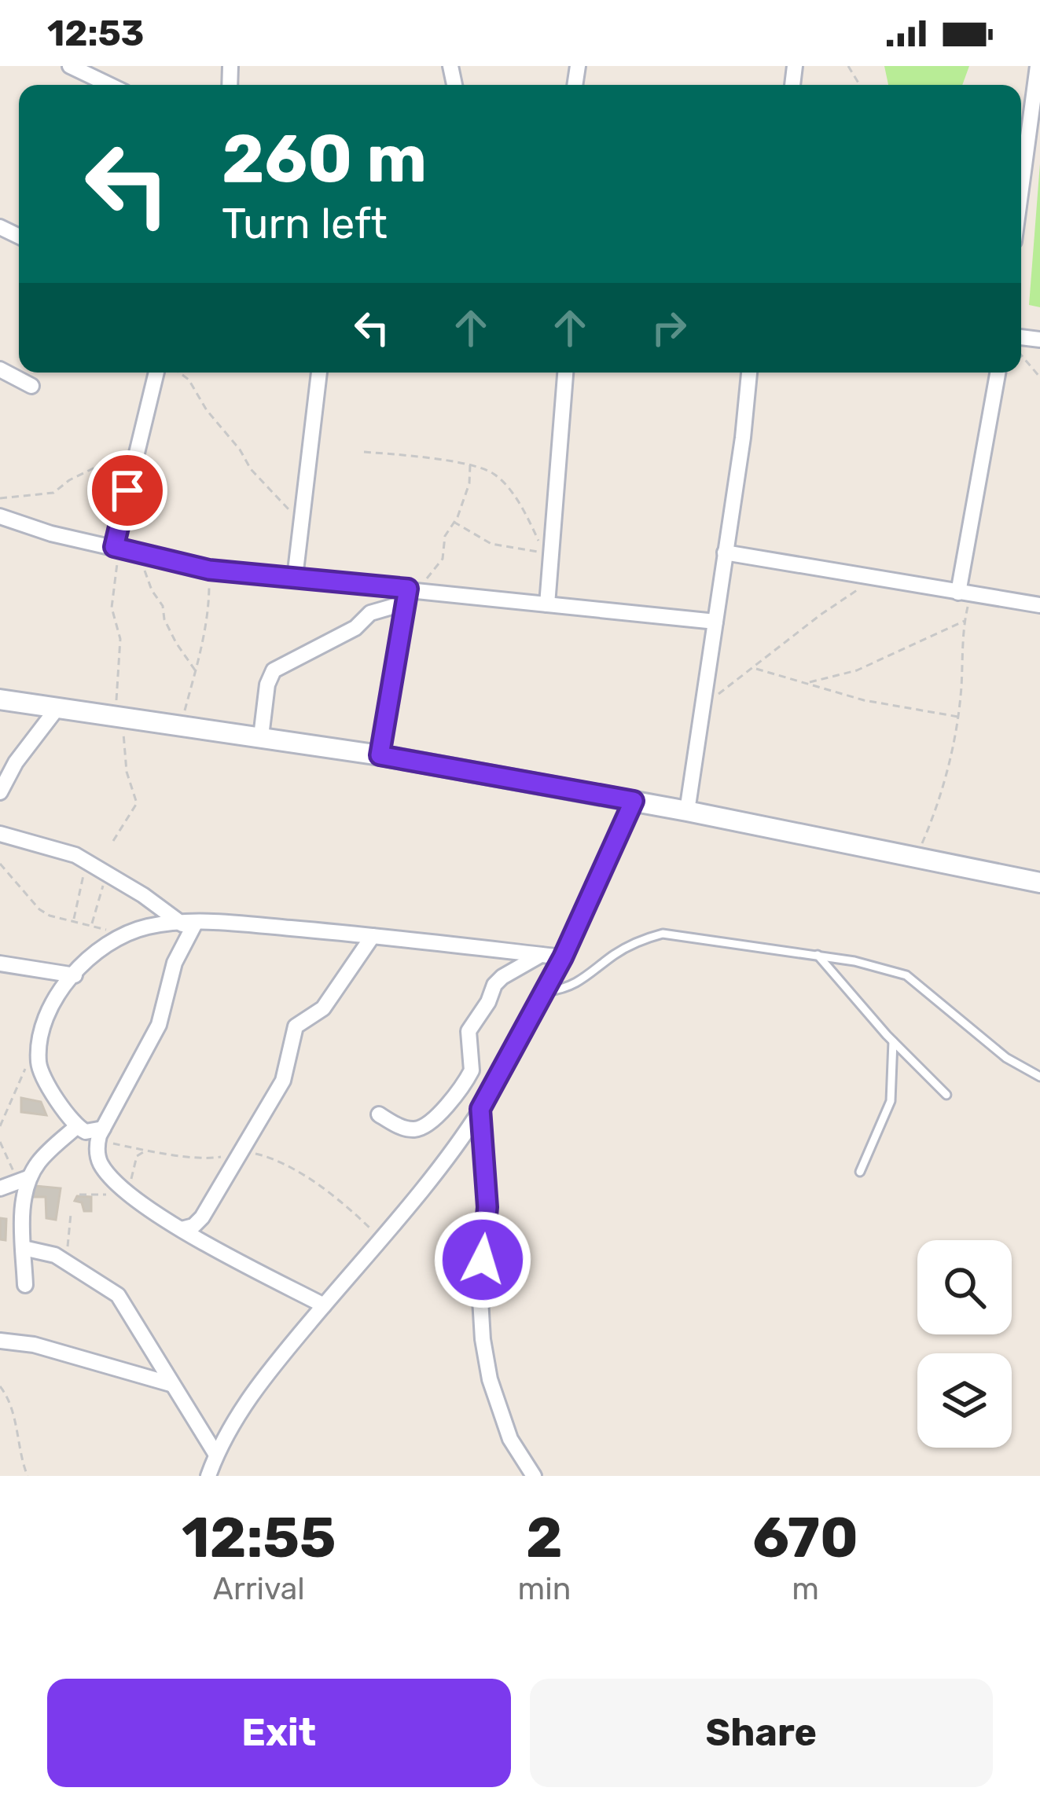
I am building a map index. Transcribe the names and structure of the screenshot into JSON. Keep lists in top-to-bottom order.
{
  "page": {
    "status": "12:53",
    "turn": ["260 m", "Turn left"],
    "eta": [
      "12:55",
      "Arrival",
      "2",
      "min",
      "670",
      "m"
    ],
    "buttons": ["Exit", "Share"]
  }
}
